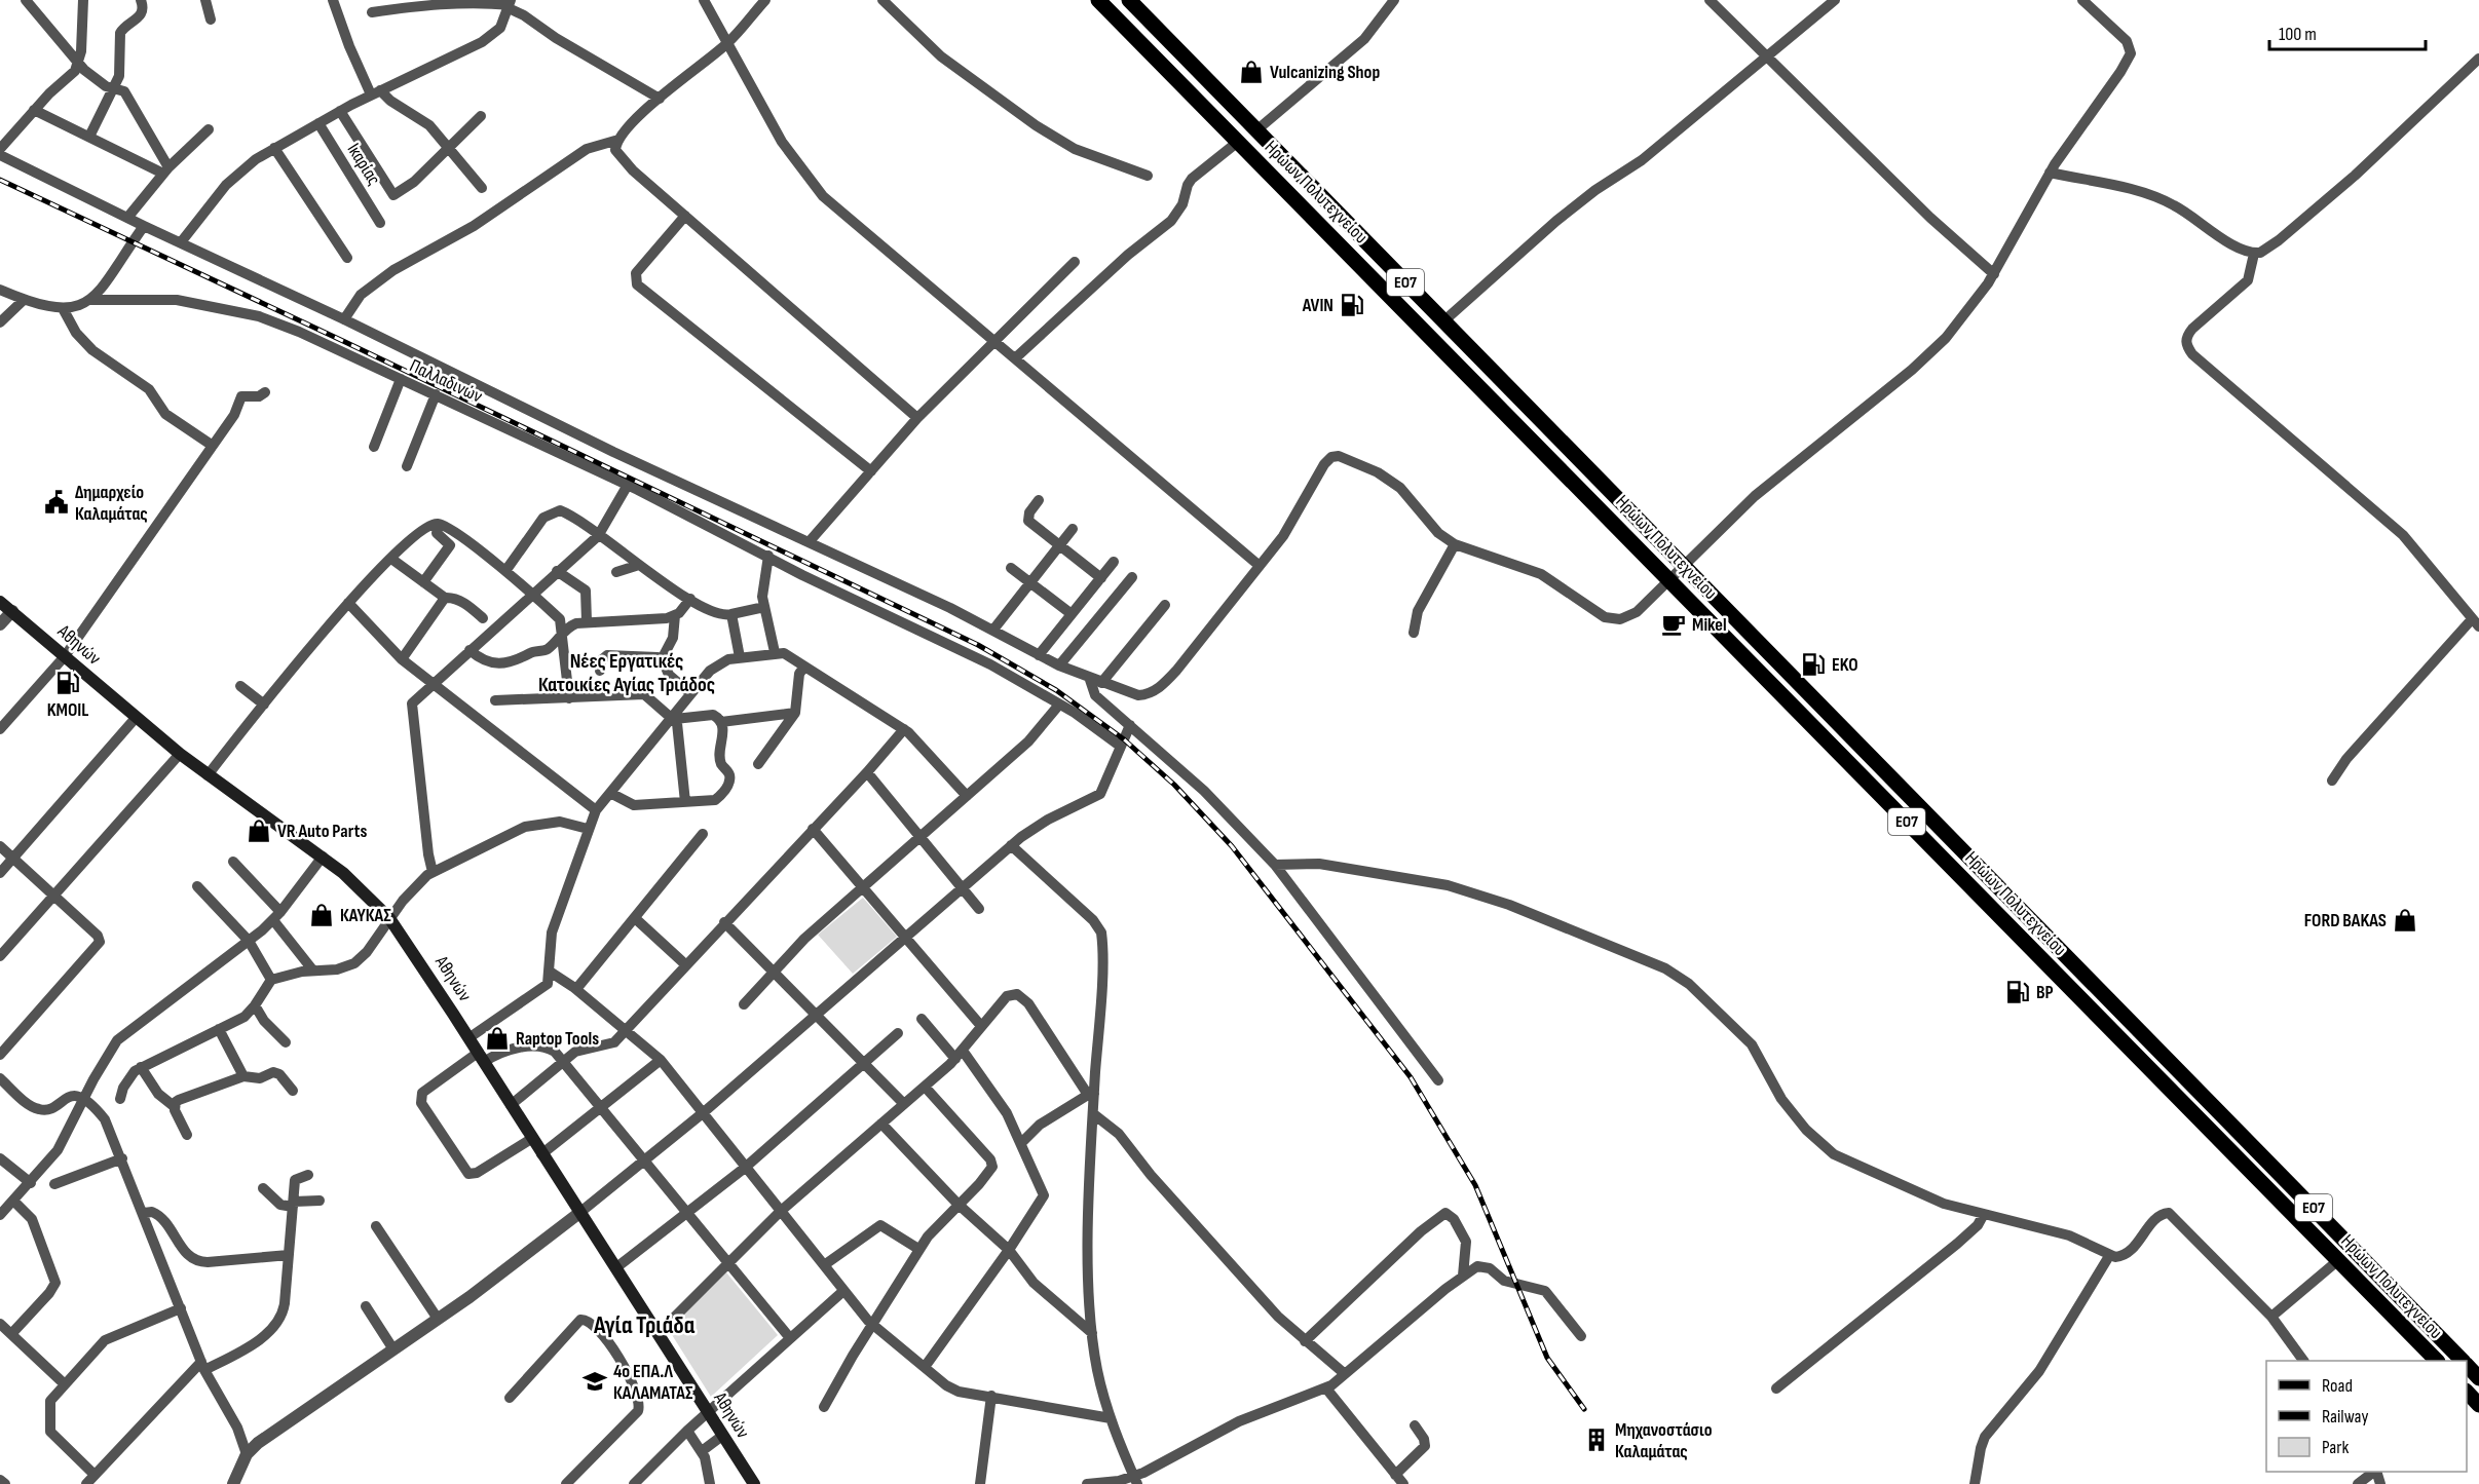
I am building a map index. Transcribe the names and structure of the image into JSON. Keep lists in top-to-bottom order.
{
  "streets": {
    "main road": ["Ηρώων Πολυτεχνείου", "ΕΟ7", "Αθηνών"],
    "street": ["Ικαρίας", "Παλλαδινών"]
  },
  "districts": ["Νέες Εργατικές Κατοικίες Αγίας Τριάδος", "Αγία Τριάδα"],
  "places": {
    "shop": [
      "Vulcanizing Shop",
      "VR Auto Parts",
      "ΚΑΥΚΑΣ",
      "FORD BAKAS",
      "Raptop Tools"
    ],
    "fuel station": [
      "AVIN",
      "EKO",
      "KMOIL",
      "BP"
    ],
    "public building": ["Δημαρχείο Καλαμάτας"],
    "cafe": ["Mikel"],
    "school or university": ["4ο ΕΠΑ.Λ ΚΑΛΑΜΑΤΑΣ"],
    "building": ["Μηχανοστάσιο Καλαμάτας"]
  },
  "legend": ["Road", "Railway", "Park"],
  "scale_bar": "100 m"
}
